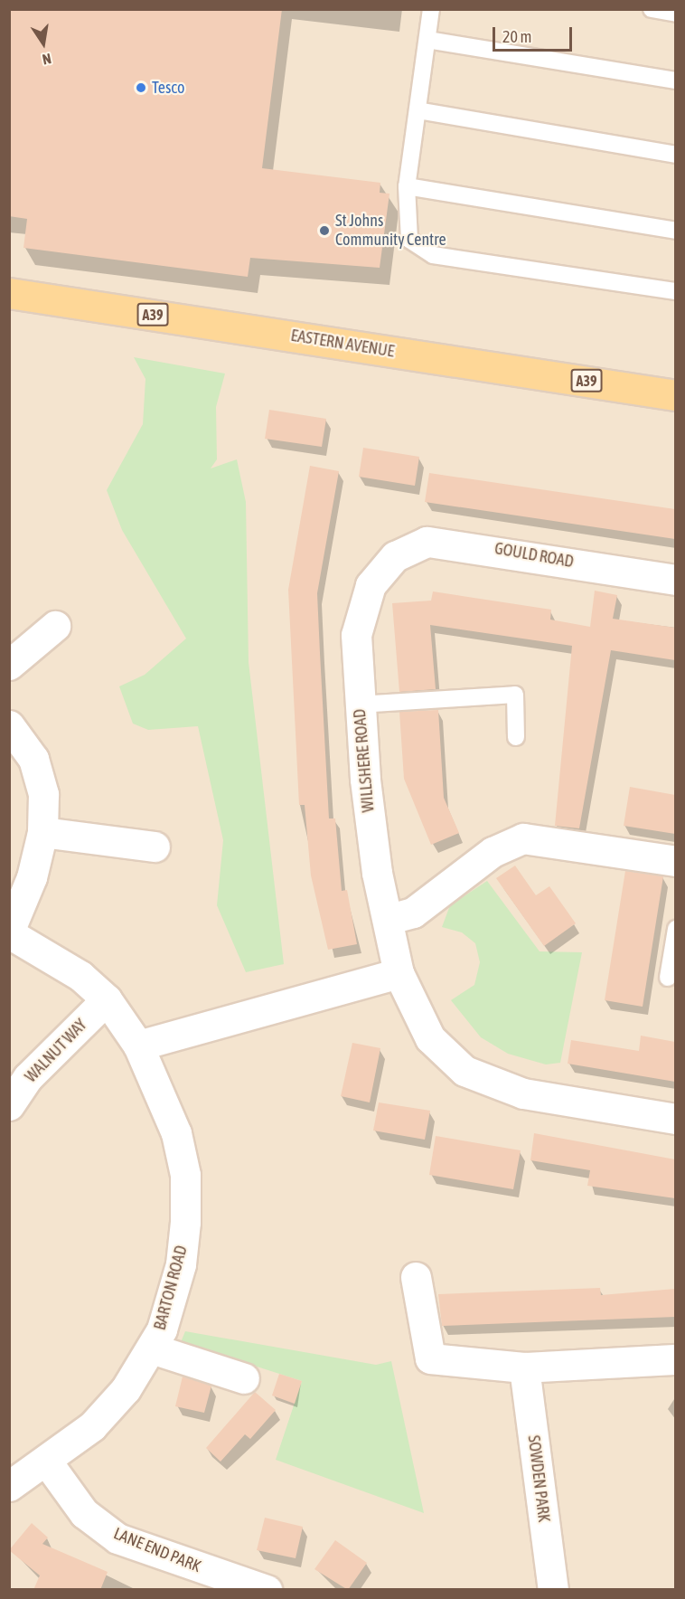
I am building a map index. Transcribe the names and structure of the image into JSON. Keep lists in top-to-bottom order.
{
  "streets": {
    "main road": ["A39", "EASTERN AVENUE"],
    "street": [
      "GOULD ROAD",
      "WILLSHERE ROAD",
      "WALNUT WAY",
      "BARTON ROAD",
      "SOWDEN PARK",
      "LANE END PARK"
    ]
  },
  "crossings": [
    ["GOULD ROAD", "WILLSHERE ROAD"],
    ["WALNUT WAY", "BARTON ROAD"],
    ["BARTON ROAD", "LANE END PARK"]
  ],
  "places": ["Tesco", "St Johns Community Centre"],
  "scale_bar": "20 m",
  "north": "bottom"
}
